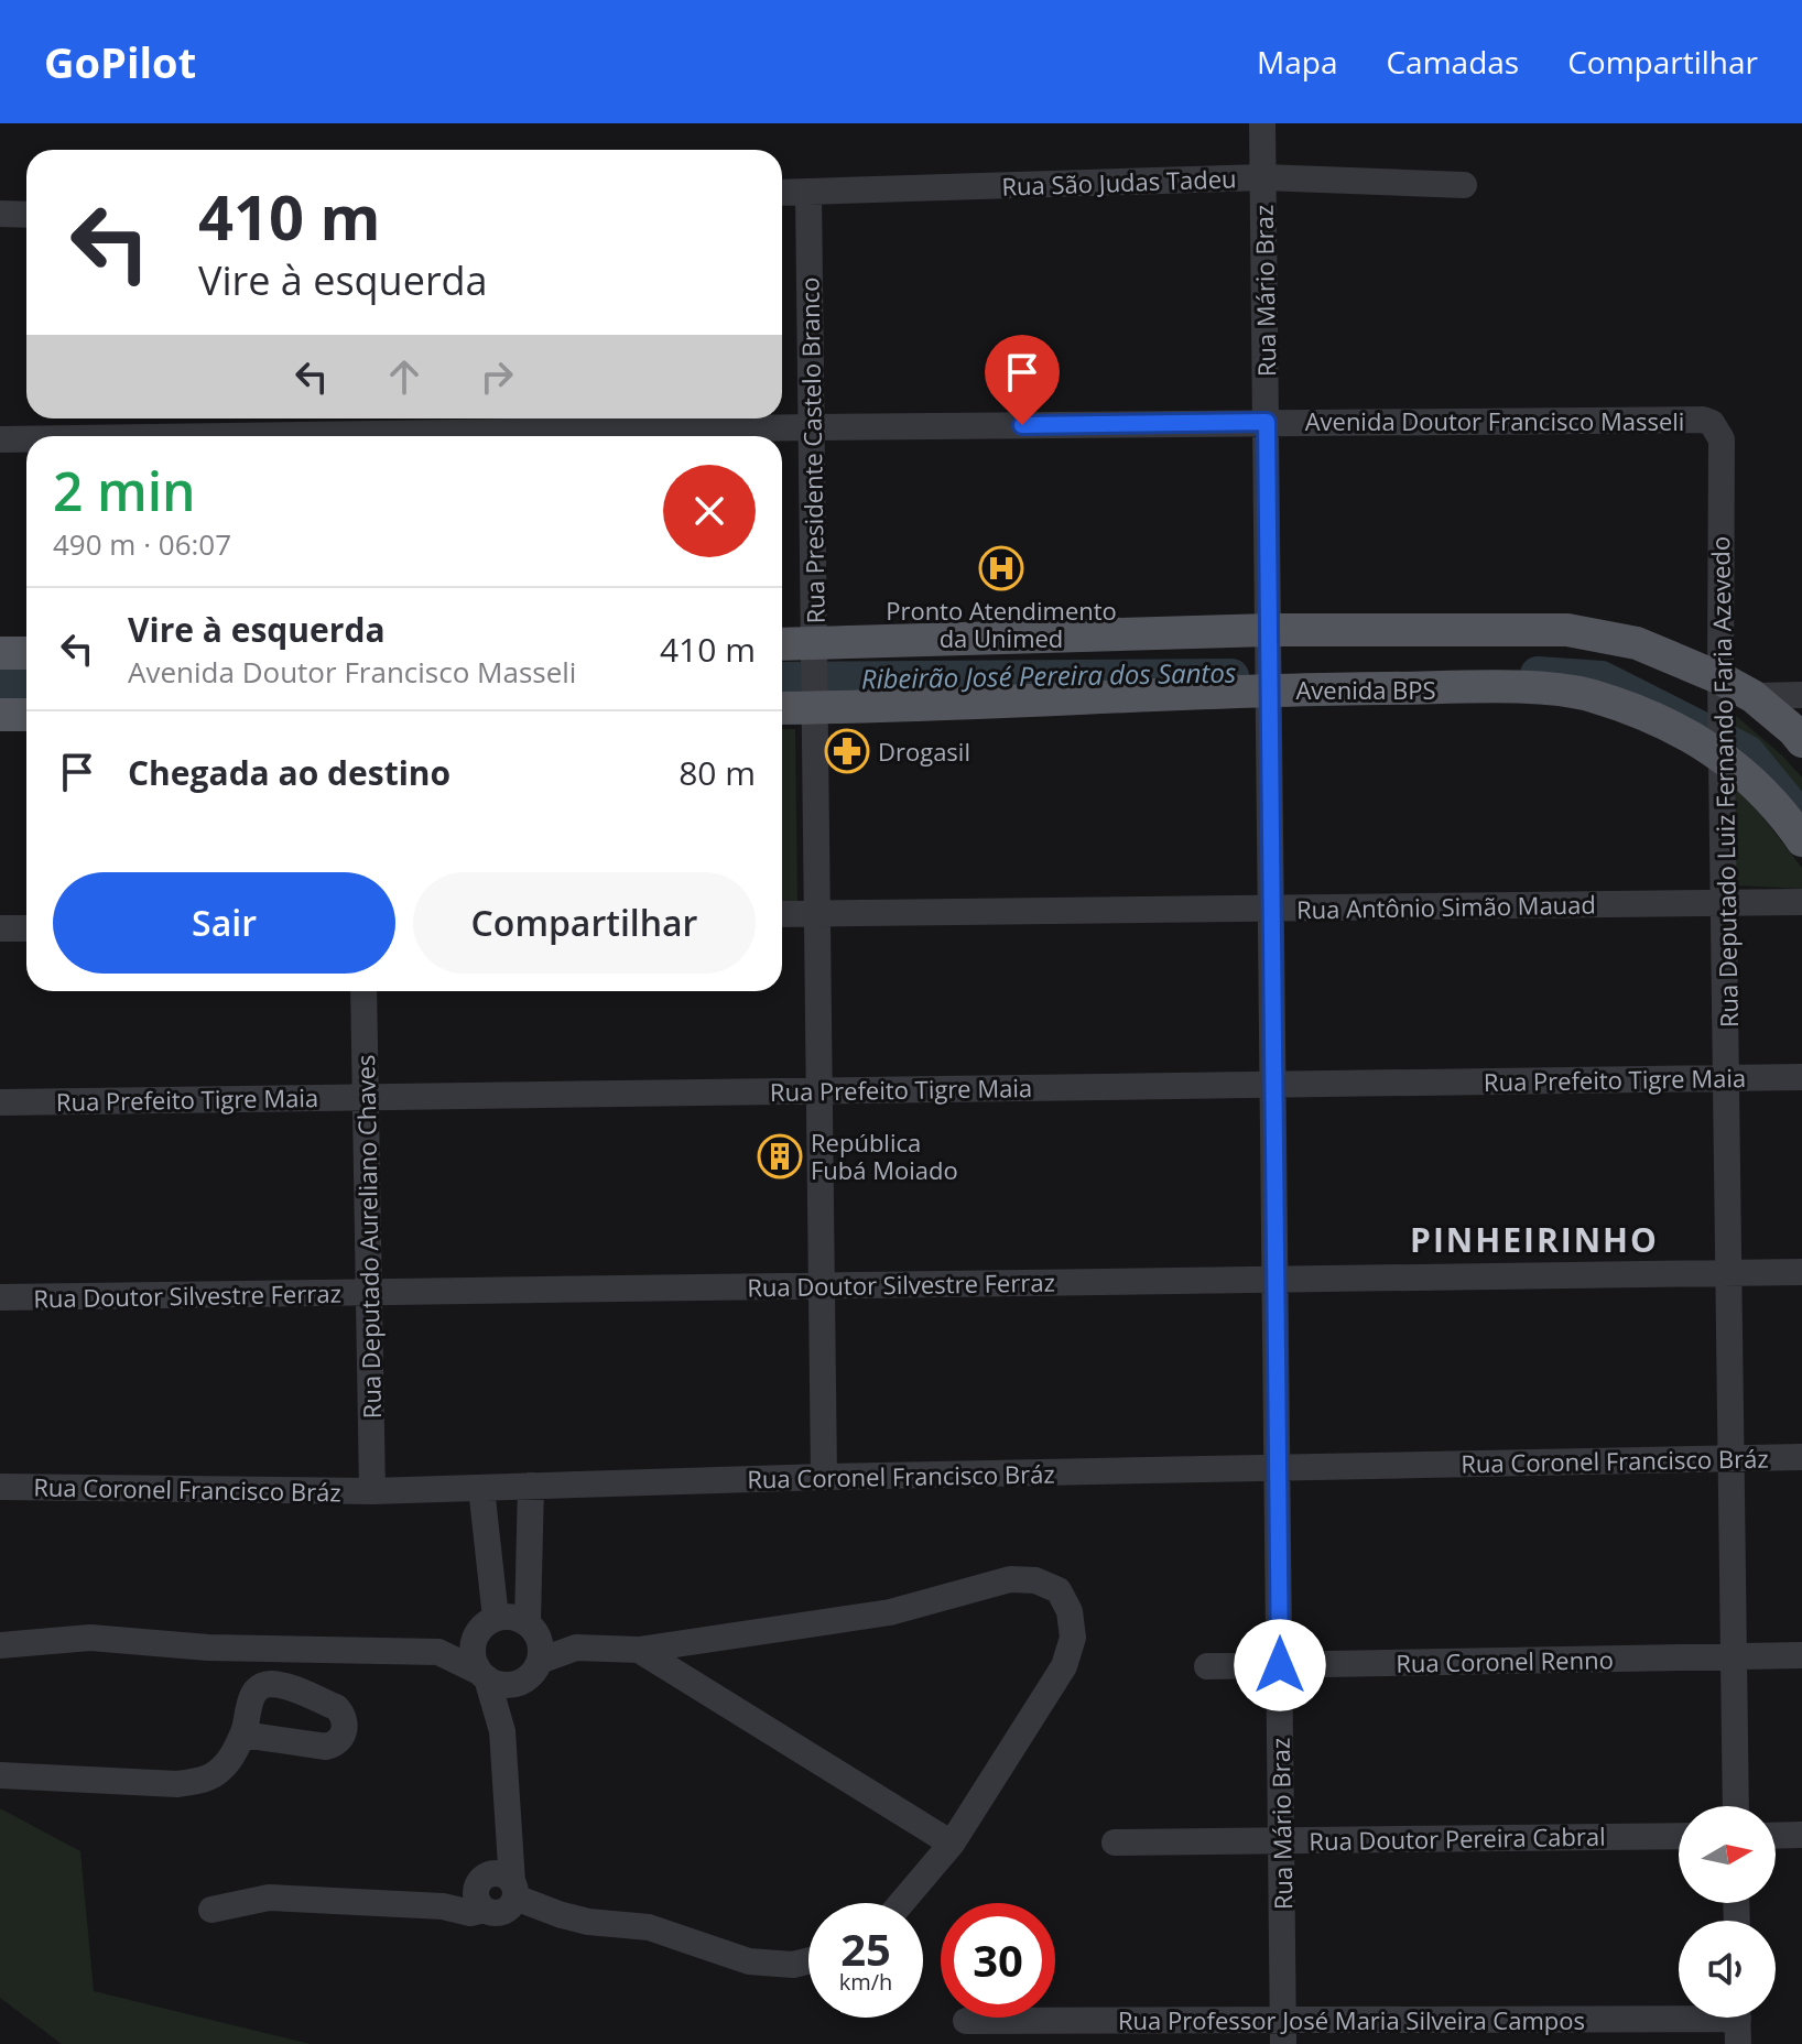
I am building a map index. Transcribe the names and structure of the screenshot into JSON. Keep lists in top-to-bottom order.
{
  "streets": {
    "main road": ["Avenida BPS"],
    "street": [
      "Rua São Judas Tadeu",
      "Rua Mário Braz",
      "Avenida Doutor Francisco Masseli",
      "Rua Presidente Castelo Branco",
      "Rua Deputado Luiz Fernando Faria Azevedo",
      "Rua Antônio Simão Mauad",
      "Rua Prefeito Tigre Maia",
      "Rua Deputado Aureliano Chaves",
      "Rua Doutor Silvestre Ferraz",
      "Rua Coronel Francisco Bráz",
      "Rua Coronel Renno",
      "Rua Doutor Pereira Cabral",
      "Rua Professor José Maria Silveira Campos"
    ]
  },
  "crossings": [
    ["Rua São Judas Tadeu", "Rua Mário Braz"],
    ["Rua São Judas Tadeu", "Rua Presidente Castelo Branco"],
    ["Rua Mário Braz", "Avenida Doutor Francisco Masseli"],
    ["Rua Mário Braz", "Avenida BPS"],
    ["Rua Mário Braz", "Rua Antônio Simão Mauad"],
    ["Rua Mário Braz", "Rua Prefeito Tigre Maia"],
    ["Rua Mário Braz", "Rua Doutor Silvestre Ferraz"],
    ["Rua Mário Braz", "Rua Coronel Francisco Bráz"],
    ["Rua Mário Braz", "Rua Coronel Renno"],
    ["Rua Mário Braz", "Rua Doutor Pereira Cabral"],
    ["Rua Mário Braz", "Rua Professor José Maria Silveira Campos"],
    ["Avenida Doutor Francisco Masseli", "Rua Presidente Castelo Branco"],
    ["Avenida Doutor Francisco Masseli", "Rua Deputado Luiz Fernando Faria Azevedo"],
    ["Rua Presidente Castelo Branco", "Avenida BPS"],
    ["Rua Presidente Castelo Branco", "Rua Antônio Simão Mauad"],
    ["Avenida BPS", "Rua Deputado Luiz Fernando Faria Azevedo"],
    ["Rua Deputado Luiz Fernando Faria Azevedo", "Rua Antônio Simão Mauad"],
    ["Rua Deputado Luiz Fernando Faria Azevedo", "Rua Prefeito Tigre Maia"],
    ["Rua Deputado Luiz Fernando Faria Azevedo", "Rua Doutor Silvestre Ferraz"],
    ["Rua Deputado Luiz Fernando Faria Azevedo", "Rua Coronel Francisco Bráz"],
    ["Rua Deputado Luiz Fernando Faria Azevedo", "Rua Coronel Renno"],
    ["Rua Prefeito Tigre Maia", "Rua Deputado Aureliano Chaves"],
    ["Rua Deputado Aureliano Chaves", "Rua Doutor Silvestre Ferraz"],
    ["Rua Deputado Aureliano Chaves", "Rua Coronel Francisco Bráz"]
  ],
  "districts": ["PINHEIRINHO"],
  "water": ["Ribeirão José Pereira dos Santos"],
  "places": {
    "hospital": ["Pronto Atendimento da Unimed"],
    "pharmacy": ["Drogasil"],
    "building": ["República Fubá Moiado"]
  },
  "north": "right",
  "page": {
    "header": "GoPilot",
    "nav": ["Mapa", "Camadas", "Compartilhar"],
    "turn": ["410 m", "Vire à esquerda"],
    "heading": ["2 min", "490 m · 06:07"],
    "list": [
      {
        "name": "Vire à esquerda",
        "note": "Avenida Doutor Francisco Masseli",
        "value": "410 m"
      },
      {
        "name": "Chegada ao destino",
        "value": "80 m"
      }
    ],
    "buttons": ["Sair", "Compartilhar"],
    "speed": "25 km/h",
    "limit": "30"
  }
}
